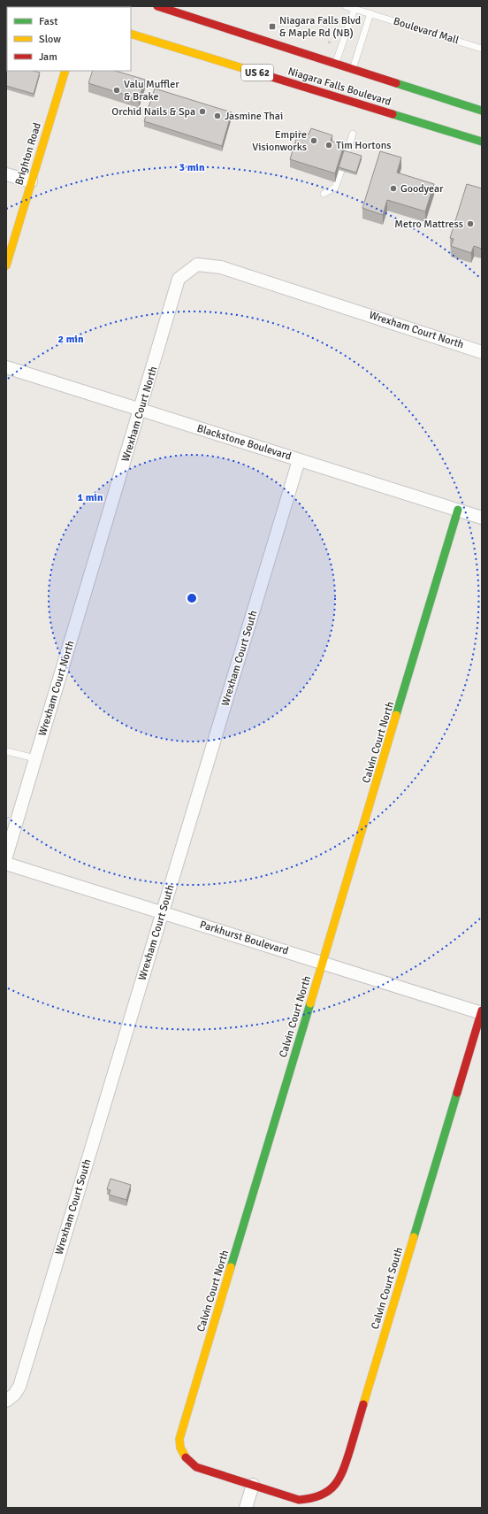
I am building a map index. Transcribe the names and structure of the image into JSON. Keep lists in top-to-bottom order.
{
  "streets": {
    "street": [
      "US 62",
      "Niagara Falls Boulevard",
      "Brighton Road",
      "Wrexham Court North",
      "Blackstone Boulevard",
      "Wrexham Court South",
      "Calvin Court North",
      "Parkhurst Boulevard",
      "Calvin Court South"
    ],
    "lane": ["Boulevard Mall"]
  },
  "crossings": [
    ["Wrexham Court North", "Blackstone Boulevard"],
    ["Blackstone Boulevard", "Wrexham Court South"],
    ["Blackstone Boulevard", "Calvin Court North"],
    ["Wrexham Court South", "Parkhurst Boulevard"],
    ["Calvin Court North", "Parkhurst Boulevard"],
    ["Calvin Court North", "Calvin Court South"],
    ["Parkhurst Boulevard", "Calvin Court South"]
  ],
  "places": {
    "transit": ["Niagara Falls Blvd & Maple Rd (NB)"],
    "other": [
      "Valu Muffler & Brake",
      "Orchid Nails & Spa",
      "Jasmine Thai",
      "Empire Visionworks",
      "Tim Hortons",
      "Goodyear",
      "Metro Mattress"
    ]
  },
  "legend": ["Fast", "Slow", "Jam"],
  "rings": ["3 min", "2 min", "1 min"]
}
